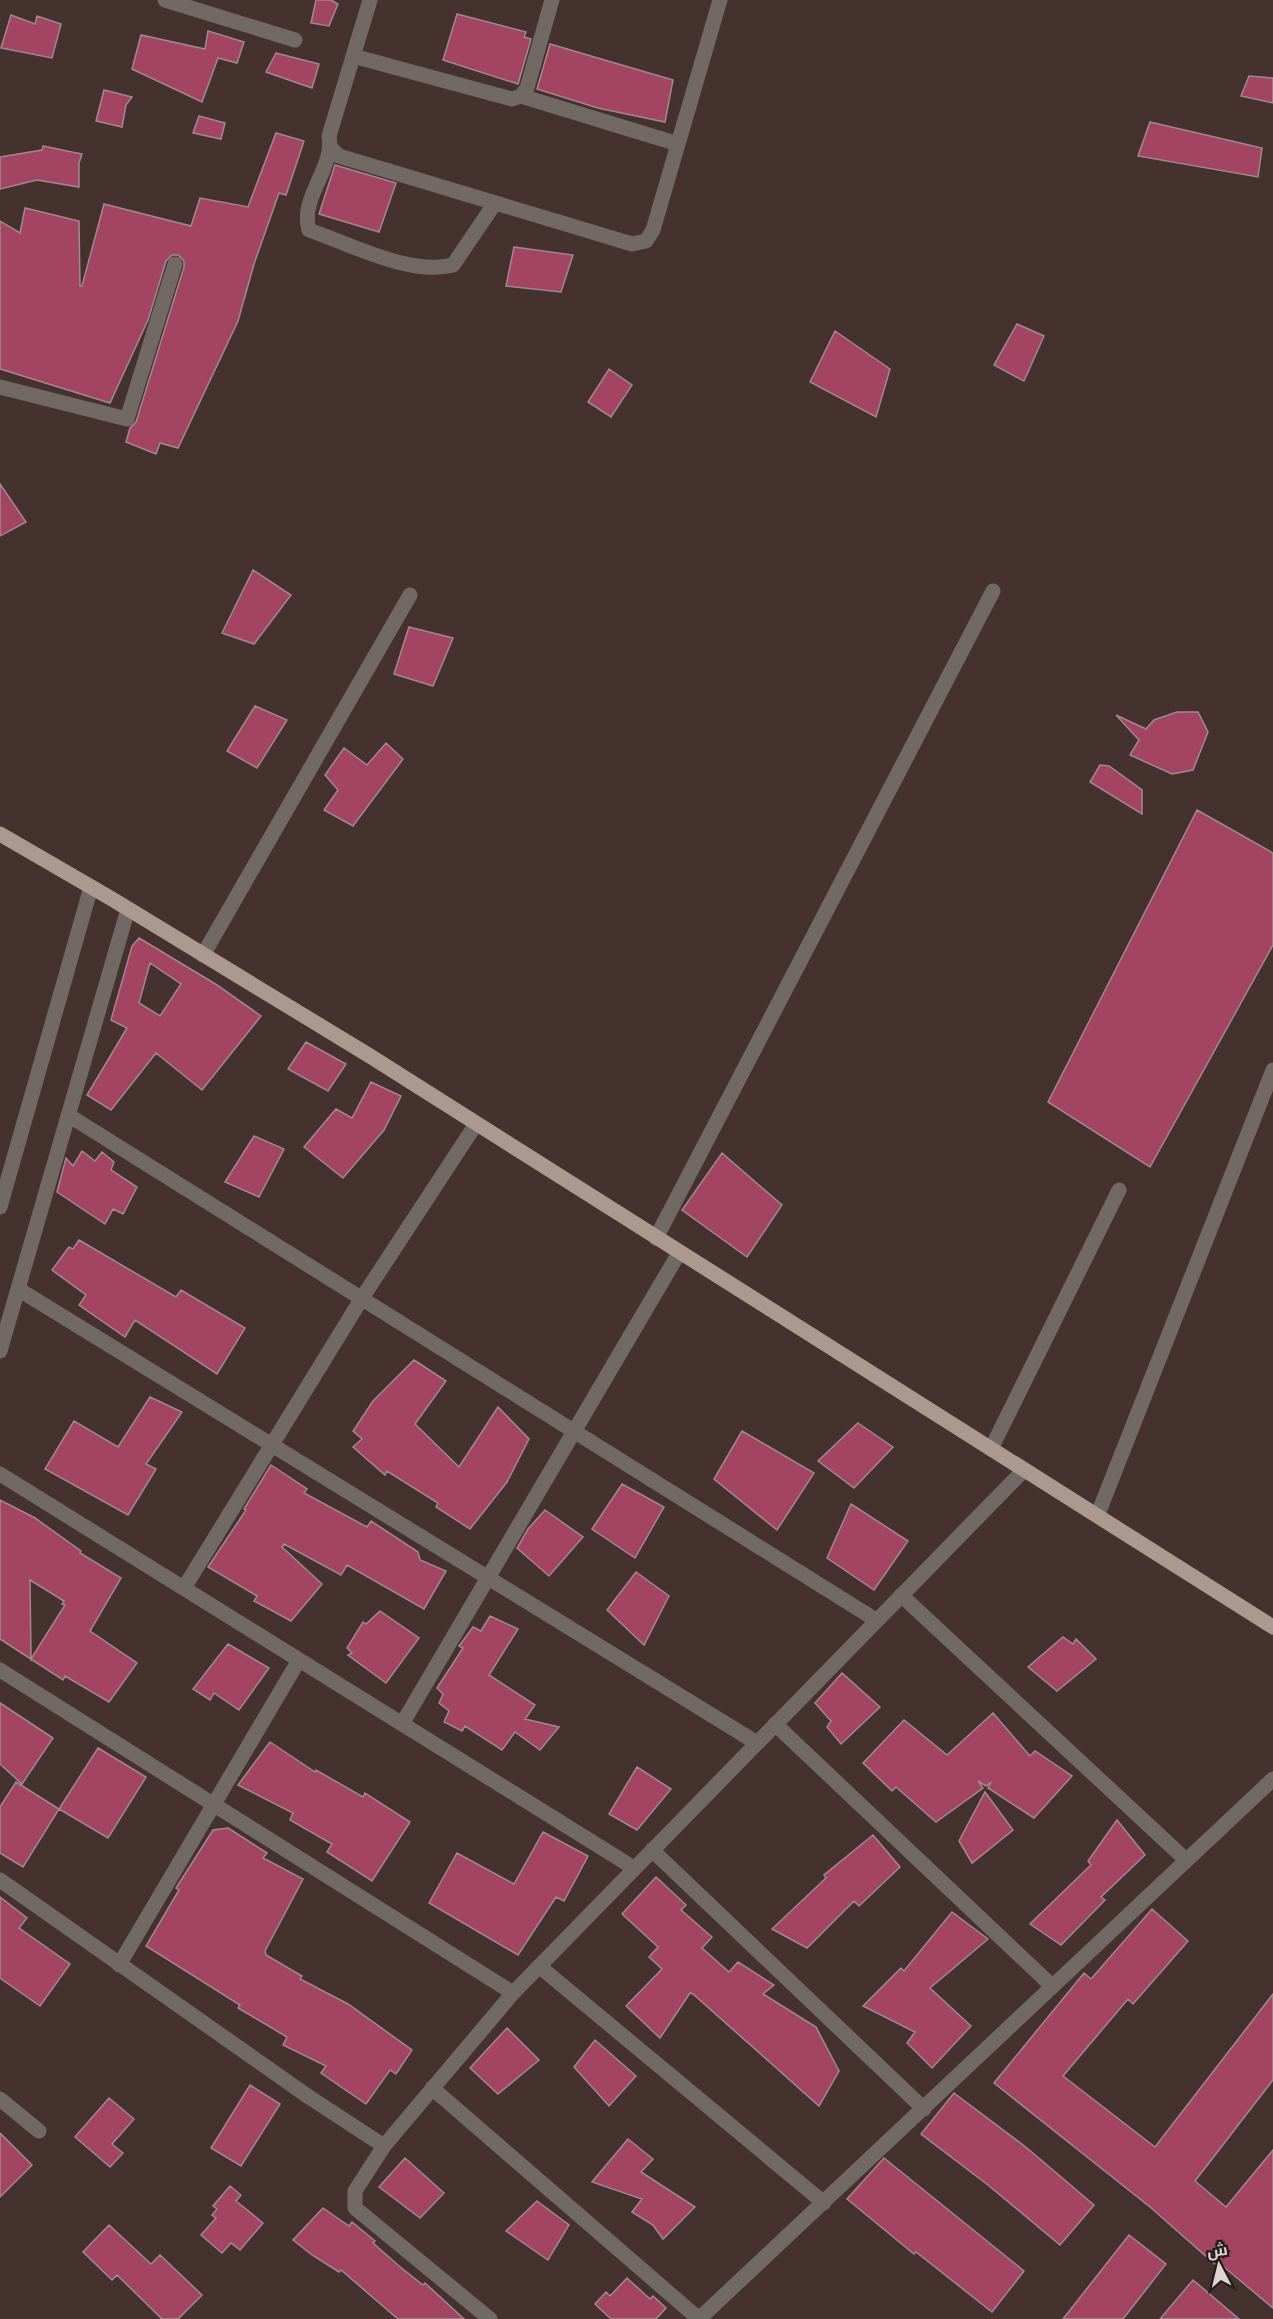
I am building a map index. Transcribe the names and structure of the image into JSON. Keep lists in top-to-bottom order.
{
  "north": "top"
}
